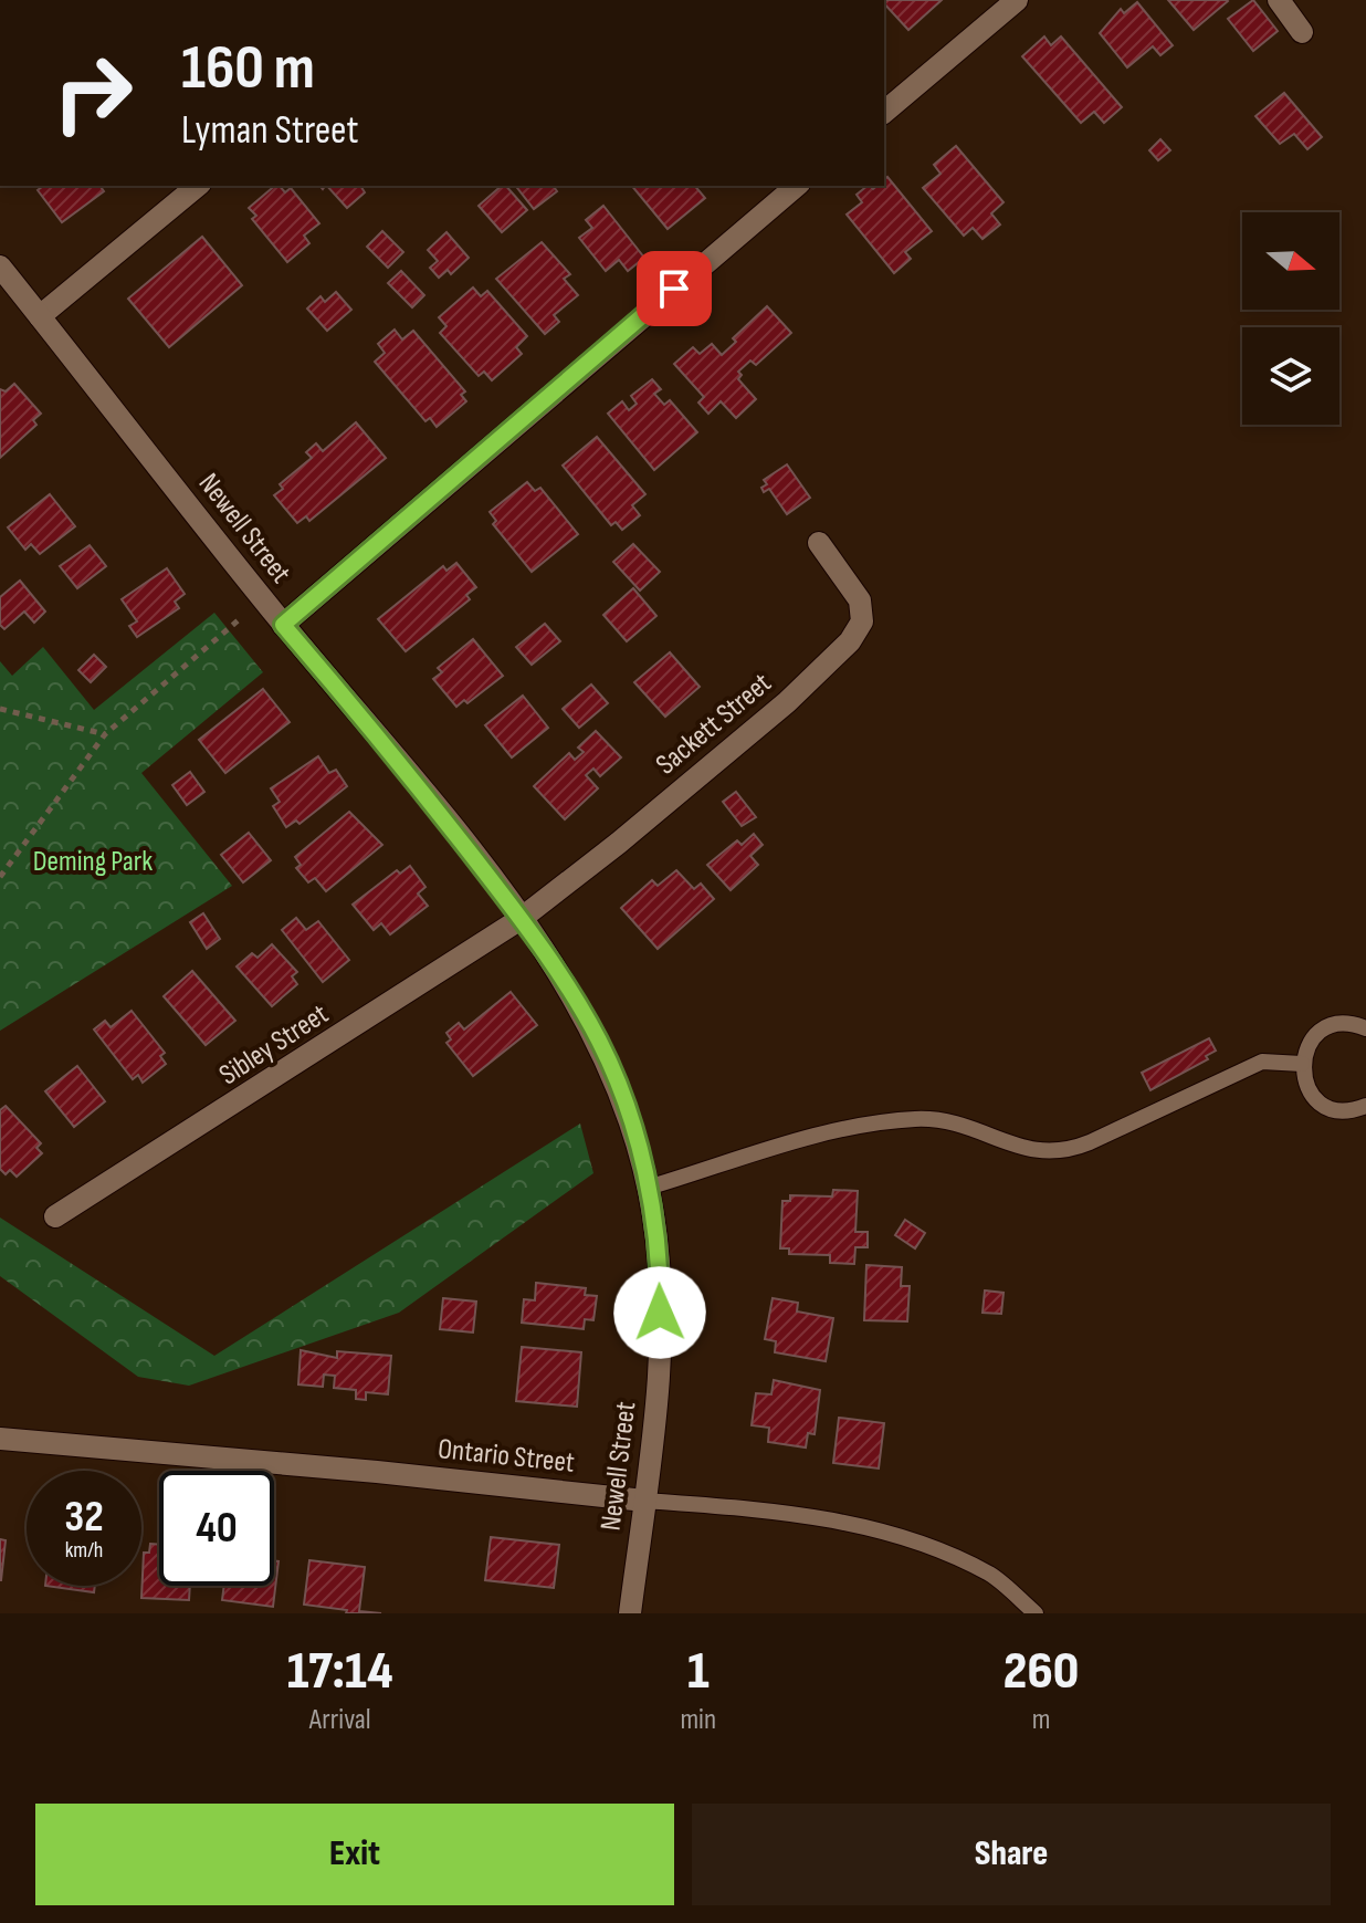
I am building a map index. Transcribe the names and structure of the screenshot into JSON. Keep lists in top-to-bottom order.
{
  "streets": {
    "street": [
      "Newell Street",
      "Sackett Street",
      "Sibley Street",
      "Ontario Street"
    ]
  },
  "crossings": [
    ["Newell Street", "Sackett Street"],
    ["Newell Street", "Sibley Street"],
    ["Newell Street", "Ontario Street"],
    ["Sackett Street", "Sibley Street"]
  ],
  "parks": ["Deming Park"],
  "north": "right",
  "page": {
    "turn": ["160 m", "Lyman Street"],
    "speed": "32 km/h",
    "limit": "40",
    "eta": [
      "17:14",
      "Arrival",
      "1",
      "min",
      "260",
      "m"
    ],
    "buttons": ["Exit", "Share"]
  }
}
